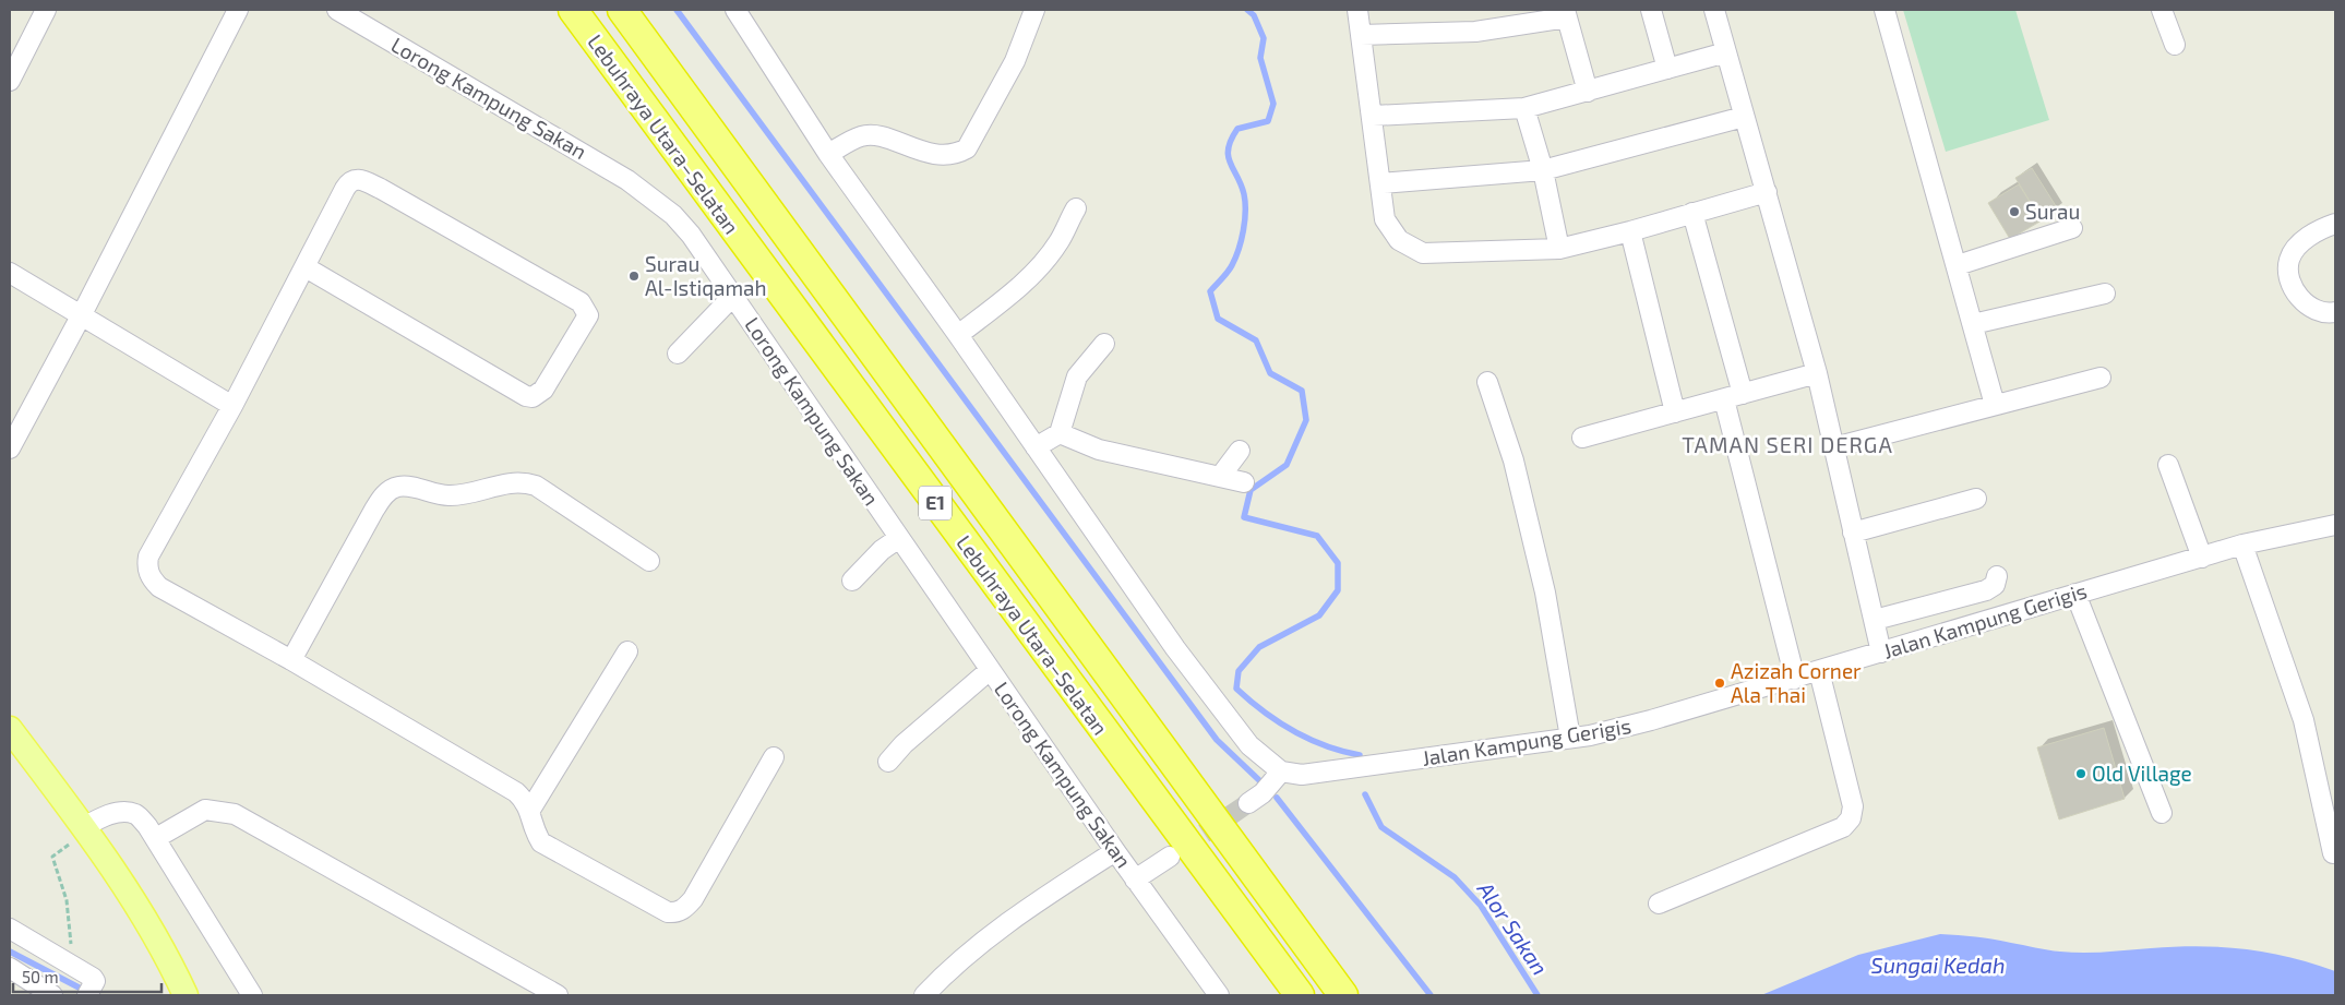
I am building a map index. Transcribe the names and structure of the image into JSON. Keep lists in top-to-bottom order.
{
  "streets": {
    "highway": ["Lebuhraya Utara–Selatan", "E1"],
    "street": ["Lorong Kampung Sakan", "Jalan Kampung Gerigis"]
  },
  "districts": ["TAMAN SERI DERGA"],
  "water": ["Alor Sakan", "Sungai Kedah"],
  "places": [
    "Surau",
    "Surau Al-Istiqamah",
    "Azizah Corner Ala Thai",
    "Old Village"
  ],
  "scale_bar": "50 m"
}
